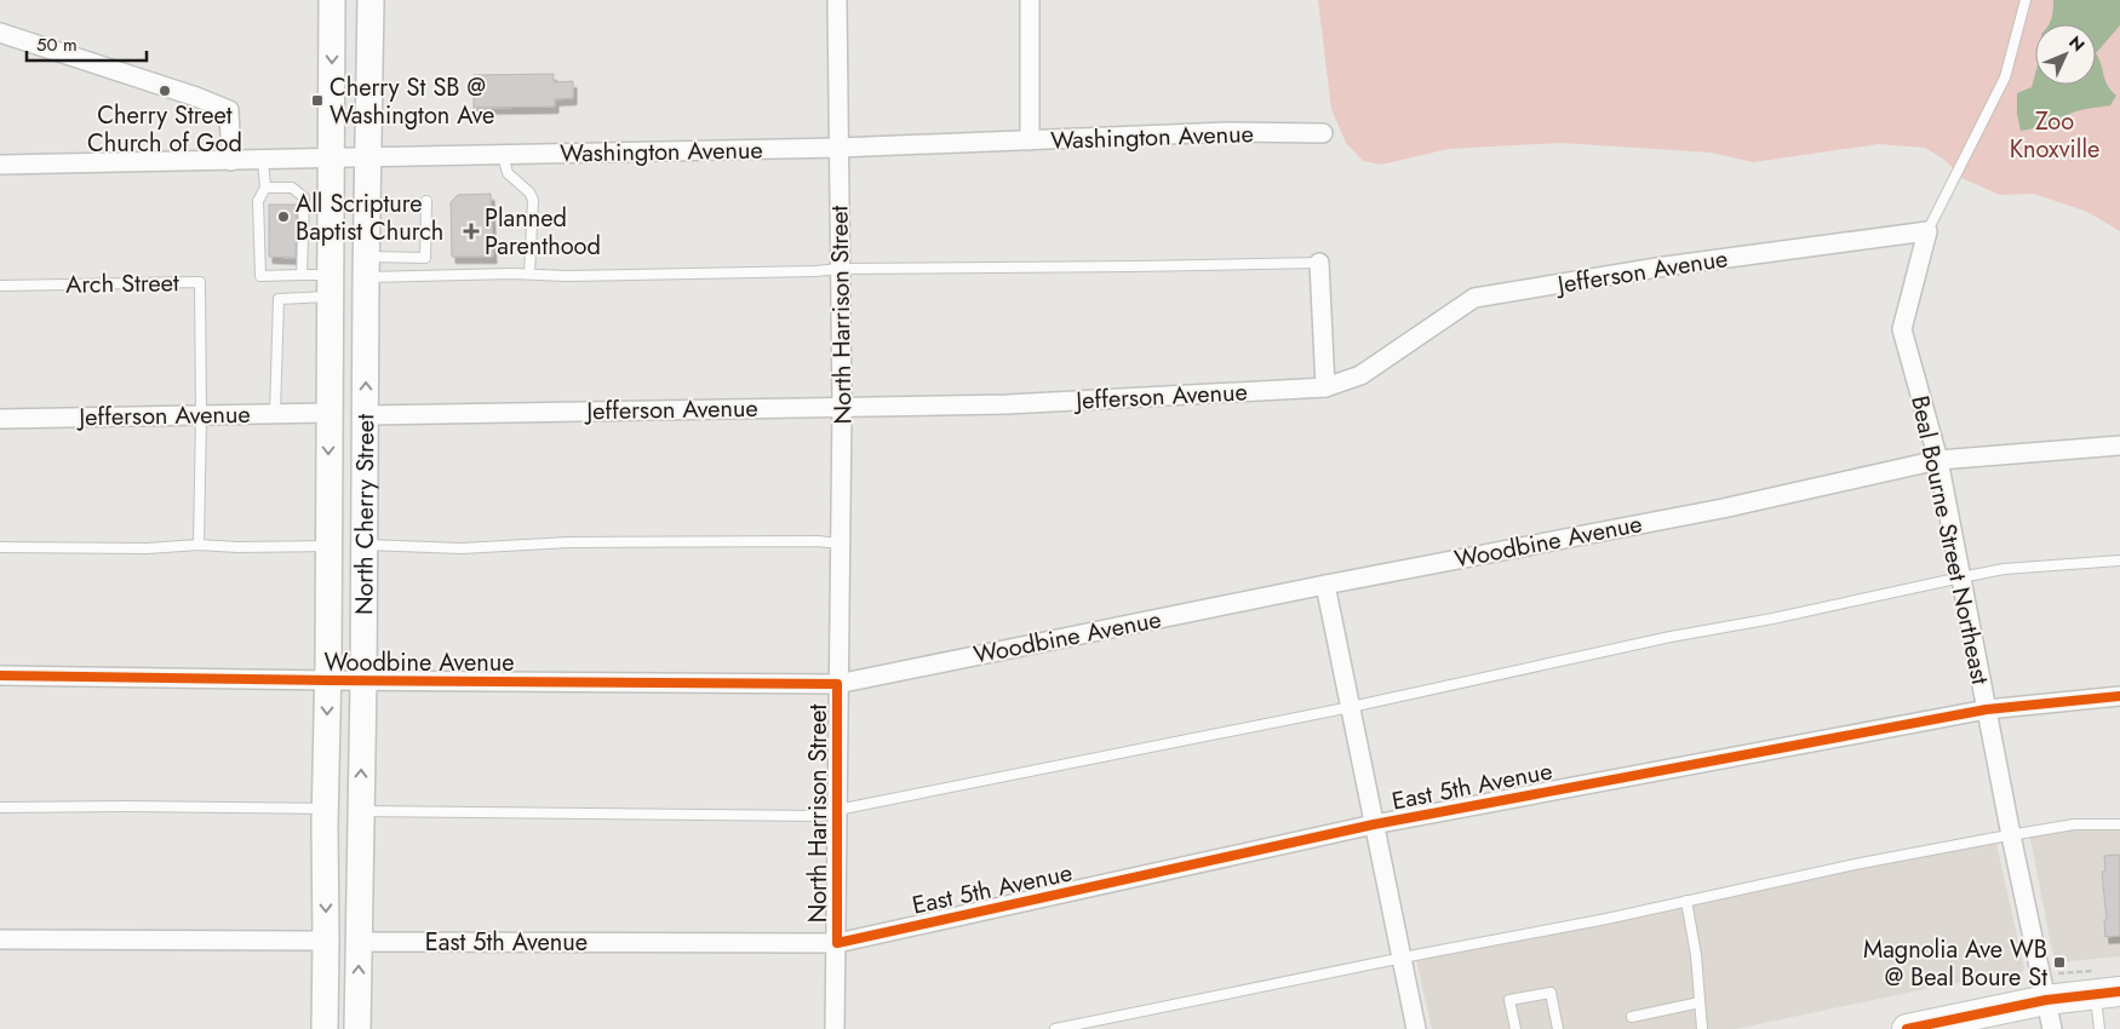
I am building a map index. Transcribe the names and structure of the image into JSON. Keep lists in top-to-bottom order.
{
  "streets": {
    "main road": ["North Cherry Street"],
    "street": [
      "Washington Avenue",
      "Jefferson Avenue",
      "North Harrison Street",
      "Beal Bourne Street Northeast",
      "Woodbine Avenue",
      "East 5th Avenue"
    ],
    "lane": ["Arch Street"]
  },
  "crossings": [
    ["Washington Avenue", "North Harrison Street"],
    ["Washington Avenue", "North Cherry Street"],
    ["Jefferson Avenue", "Arch Street"],
    ["Jefferson Avenue", "North Harrison Street"],
    ["Jefferson Avenue", "North Cherry Street"],
    ["Jefferson Avenue", "Beal Bourne Street Northeast"],
    ["North Harrison Street", "Woodbine Avenue"],
    ["North Harrison Street", "East 5th Avenue"],
    ["North Cherry Street", "Woodbine Avenue"],
    ["North Cherry Street", "East 5th Avenue"],
    ["Beal Bourne Street Northeast", "Woodbine Avenue"],
    ["Beal Bourne Street Northeast", "East 5th Avenue"]
  ],
  "parks": ["Zoo Knoxville"],
  "places": {
    "other": ["Cherry Street Church of God", "All Scripture Baptist Church"],
    "transit": ["Cherry St SB @ Washington Ave", "Magnolia Ave WB @ Beal Boure St"],
    "health": ["Planned Parenthood"]
  },
  "scale_bar": "50 m",
  "north": "top right"
}
